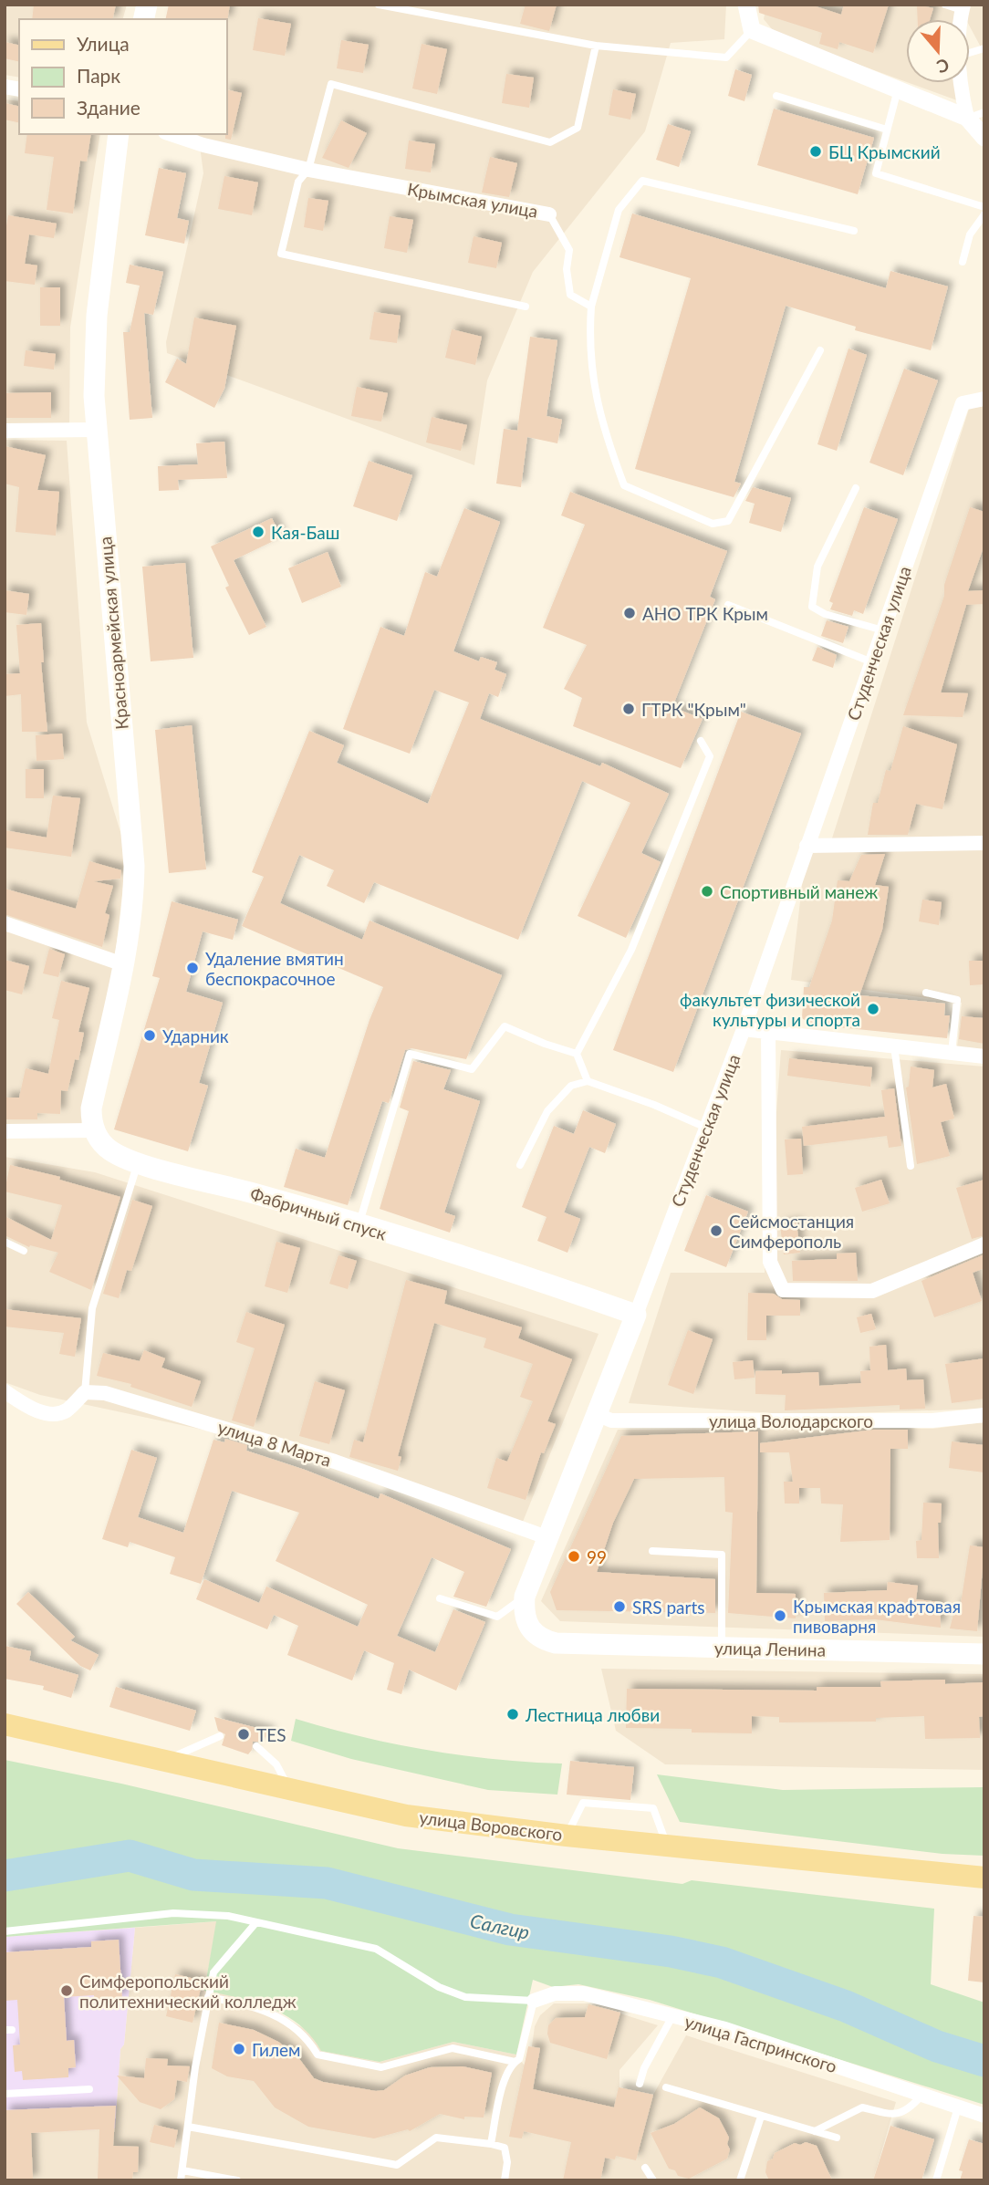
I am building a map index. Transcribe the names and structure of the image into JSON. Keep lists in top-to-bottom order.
{
  "streets": {
    "main road": [
      "Красноармейская улица",
      "Студенческая улица",
      "Фабричный спуск",
      "улица Ленина",
      "улица Воровского"
    ],
    "street": [
      "Крымская улица",
      "улица Володарского",
      "улица 8 Марта",
      "улица Гаспринского"
    ]
  },
  "crossings": [
    ["Красноармейская улица", "Фабричный спуск"],
    ["Студенческая улица", "Фабричный спуск"],
    ["Студенческая улица", "улица Володарского"],
    ["Студенческая улица", "улица 8 Марта"],
    ["Студенческая улица", "улица Ленина"]
  ],
  "water": ["Салгир"],
  "places": [
    "БЦ Крымский",
    "Кая-Баш",
    "АНО ТРК Крым",
    "ГТРК \"Крым\"",
    "Спортивный манеж",
    "Удаление вмятин беспокрасочное",
    "факультет физической культуры и спорта",
    "Ударник",
    "Сейсмостанция Симферополь",
    "99",
    "SRS parts",
    "Крымская крафтовая пивоварня",
    "Лестница любви",
    "TES",
    "Симферопольский политехнический колледж",
    "Гилем"
  ],
  "legend": ["Улица", "Парк", "Здание"],
  "north": "bottom"
}
